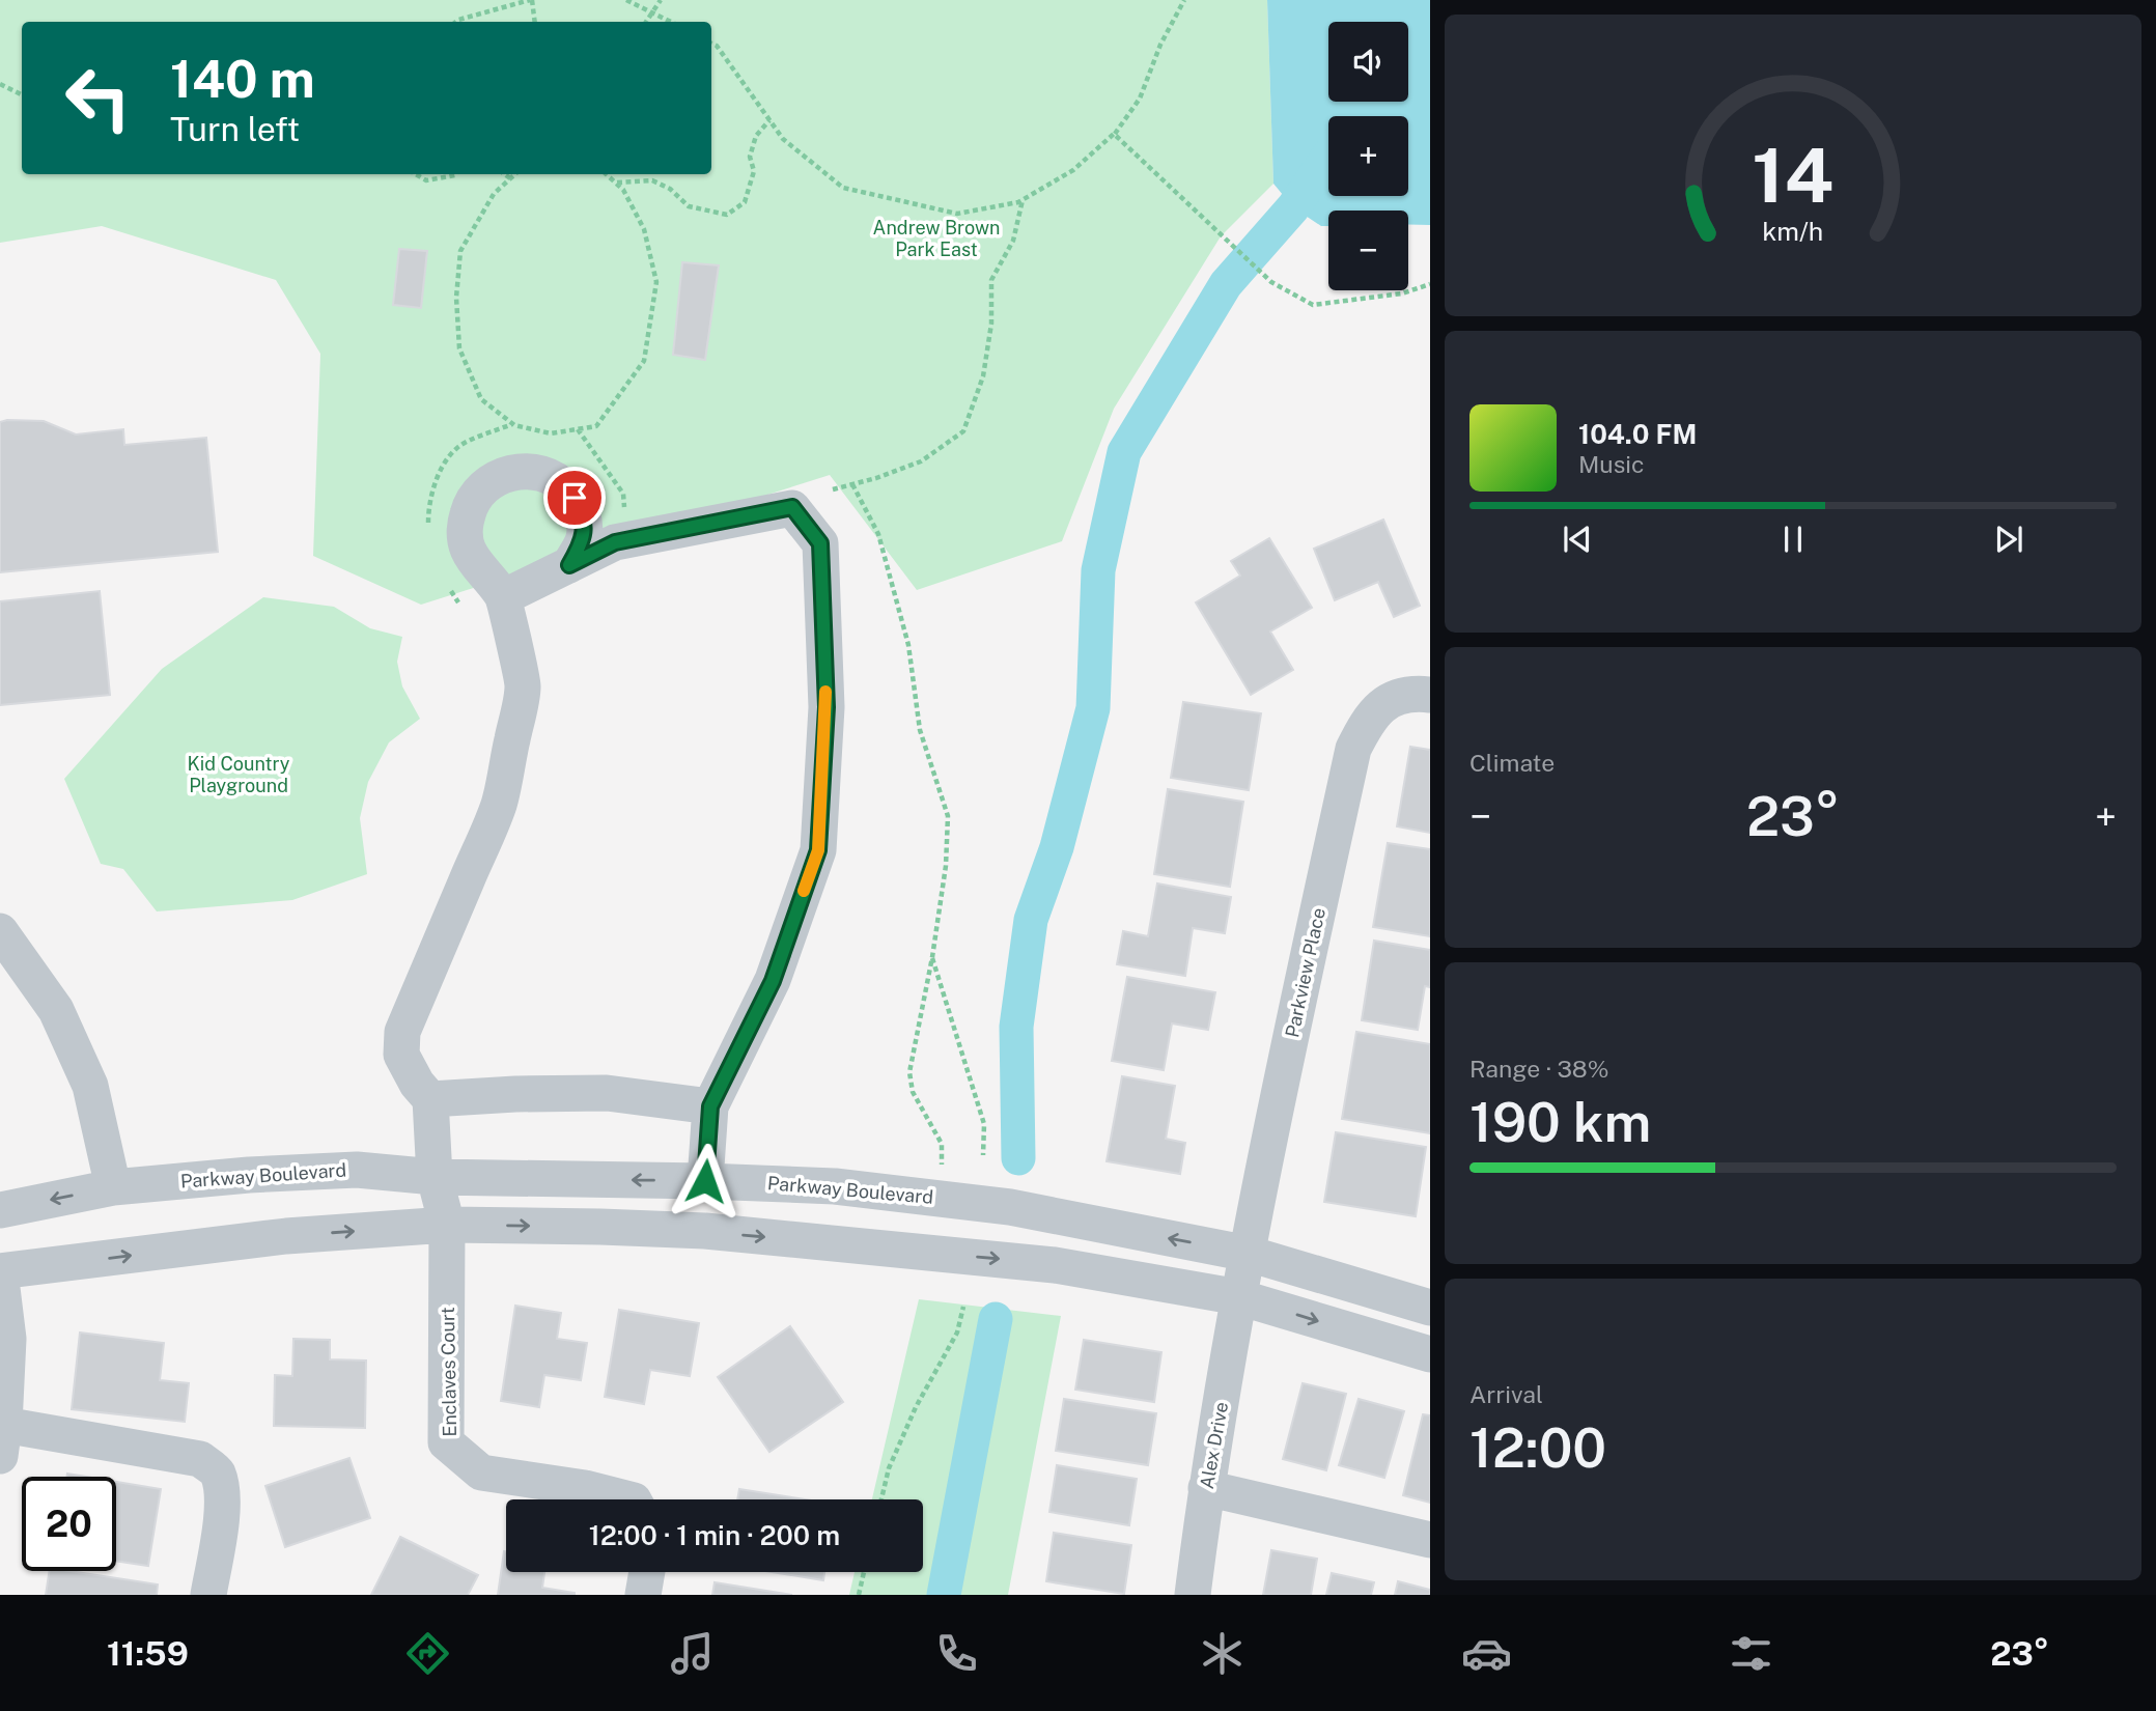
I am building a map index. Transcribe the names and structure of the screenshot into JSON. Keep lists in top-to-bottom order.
{
  "streets": {
    "street": [
      "Parkview Place",
      "Parkway Boulevard",
      "Enclaves Court",
      "Alex Drive"
    ]
  },
  "crossings": [
    ["Parkview Place", "Parkway Boulevard"],
    ["Parkview Place", "Alex Drive"],
    ["Parkway Boulevard", "Enclaves Court"]
  ],
  "parks": ["Andrew Brown Park East", "Kid Country Playground"],
  "page": {
    "map_buttons": ["+", "−"],
    "turn": ["140 m", "Turn left"],
    "song": ["104.0 FM", "Music"],
    "tile": [
      "Climate",
      ["Range · 38%", "190 km"],
      ["Arrival", "12:00"]
    ],
    "heat": ["−", "23°", "+"],
    "limit": "20",
    "trip": "12:00 · 1 min · 200 m",
    "tabs": ["11:59", "23°"],
    "gauge": ["14", "km/h"]
  }
}
